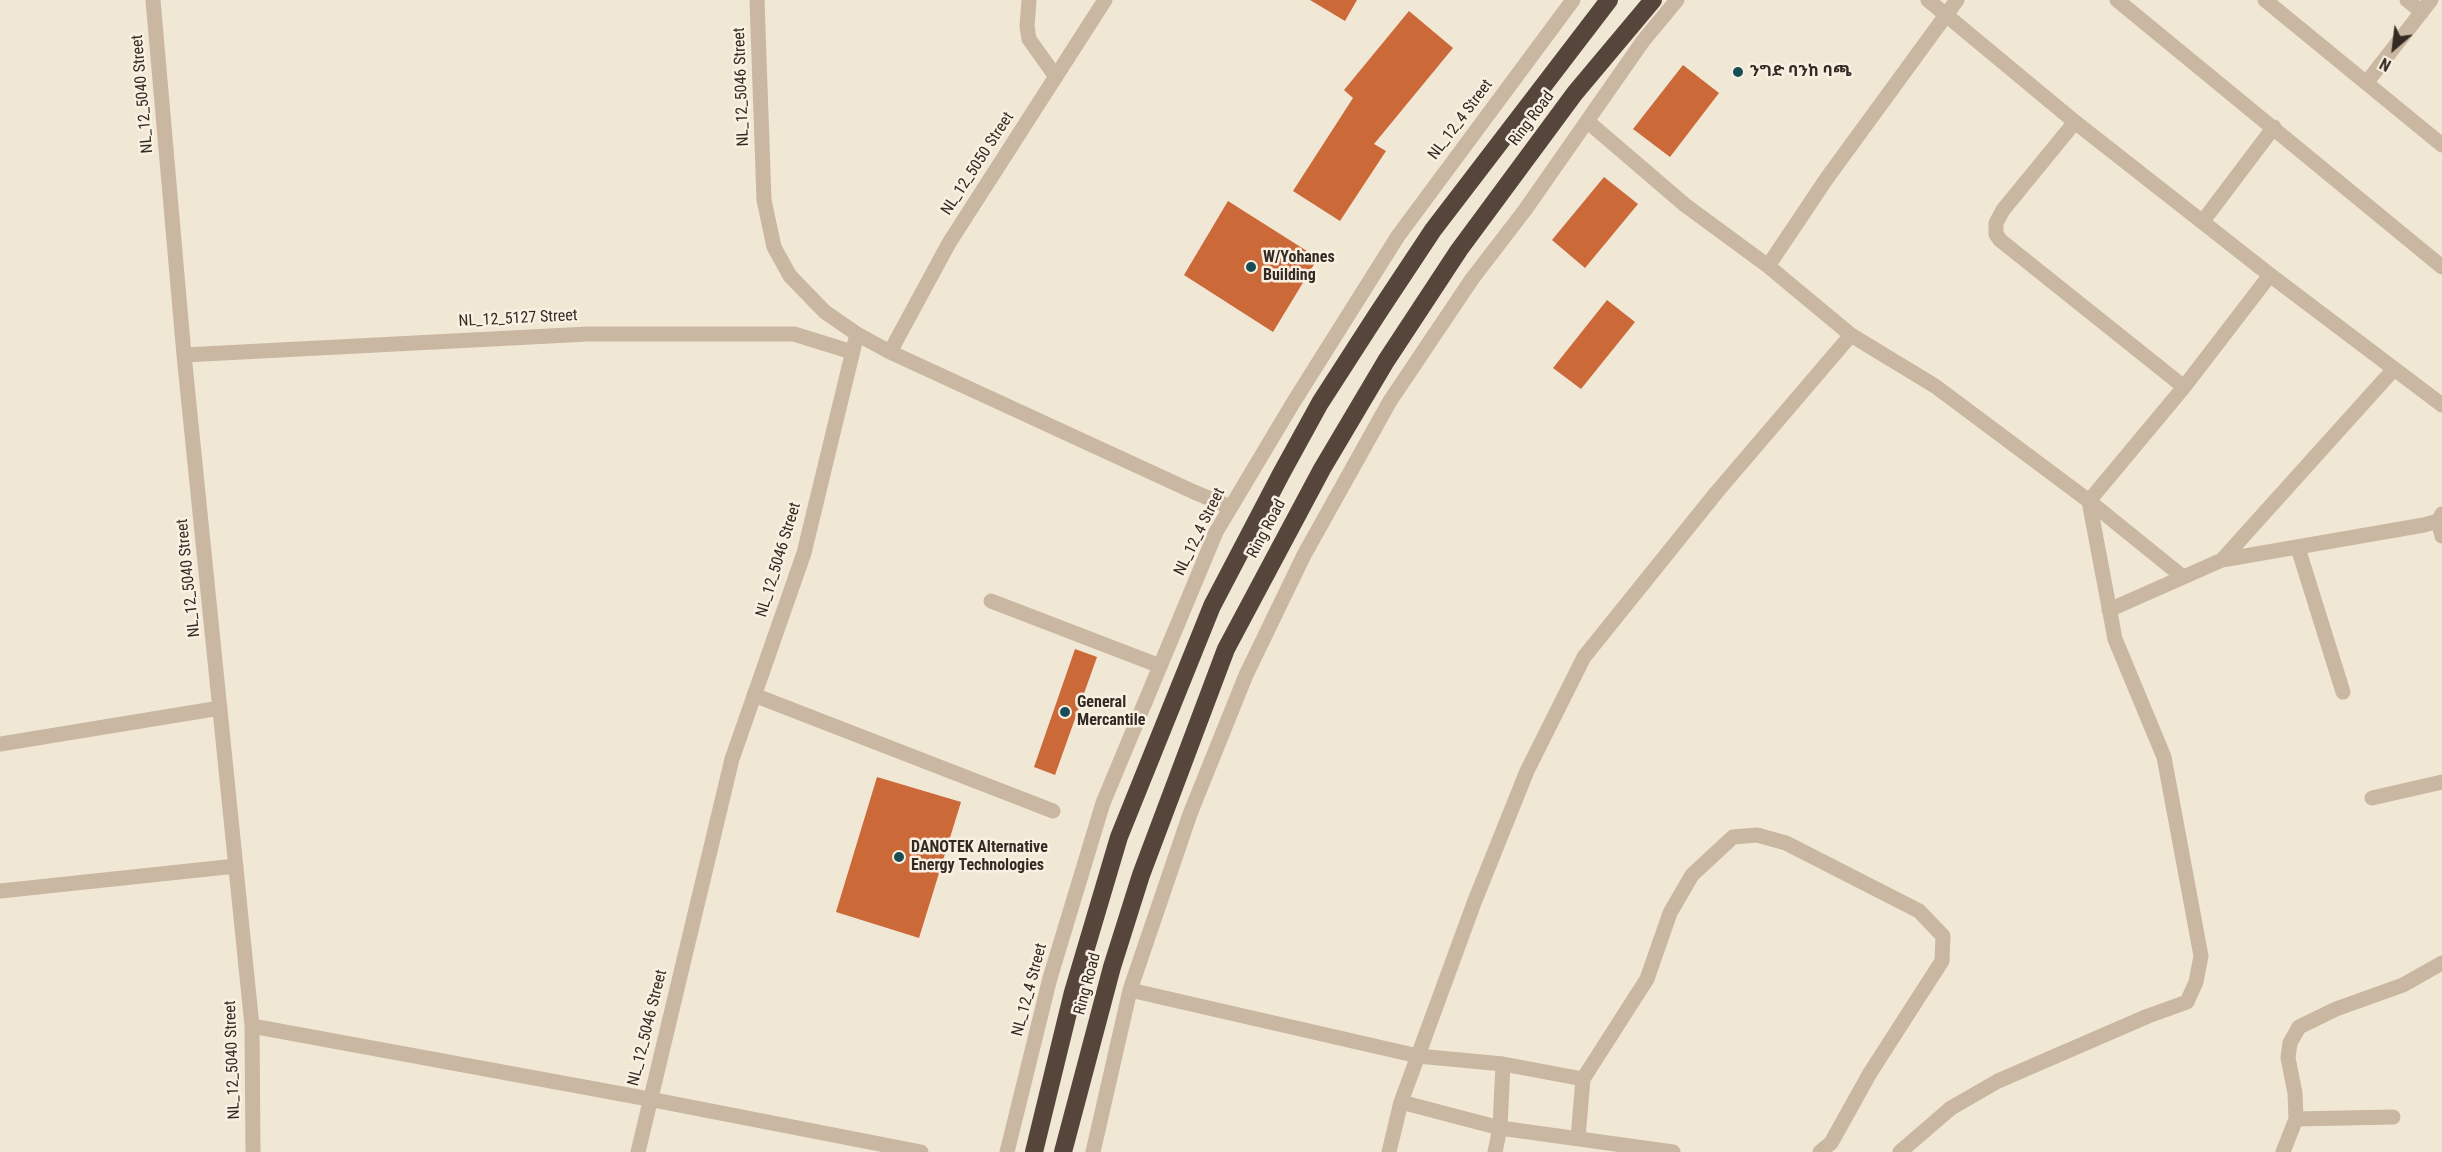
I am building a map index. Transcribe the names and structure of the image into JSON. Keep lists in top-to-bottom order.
{
  "streets": {
    "highway": ["Ring Road"],
    "street": [
      "NL_12_5046 Street",
      "NL_12_5040 Street",
      "NL_12_4 Street",
      "NL_12_5050 Street",
      "NL_12_5127 Street"
    ]
  },
  "crossings": [
    ["NL_12_5046 Street", "NL_12_5127 Street"],
    ["NL_12_5040 Street", "NL_12_5127 Street"]
  ],
  "places": [
    "ንግድ ባንከ ባጫ",
    "W/Yohanes Building",
    "General Mercantile",
    "DANOTEK Alternative Energy Technologies"
  ],
  "north": "bottom left"
}
